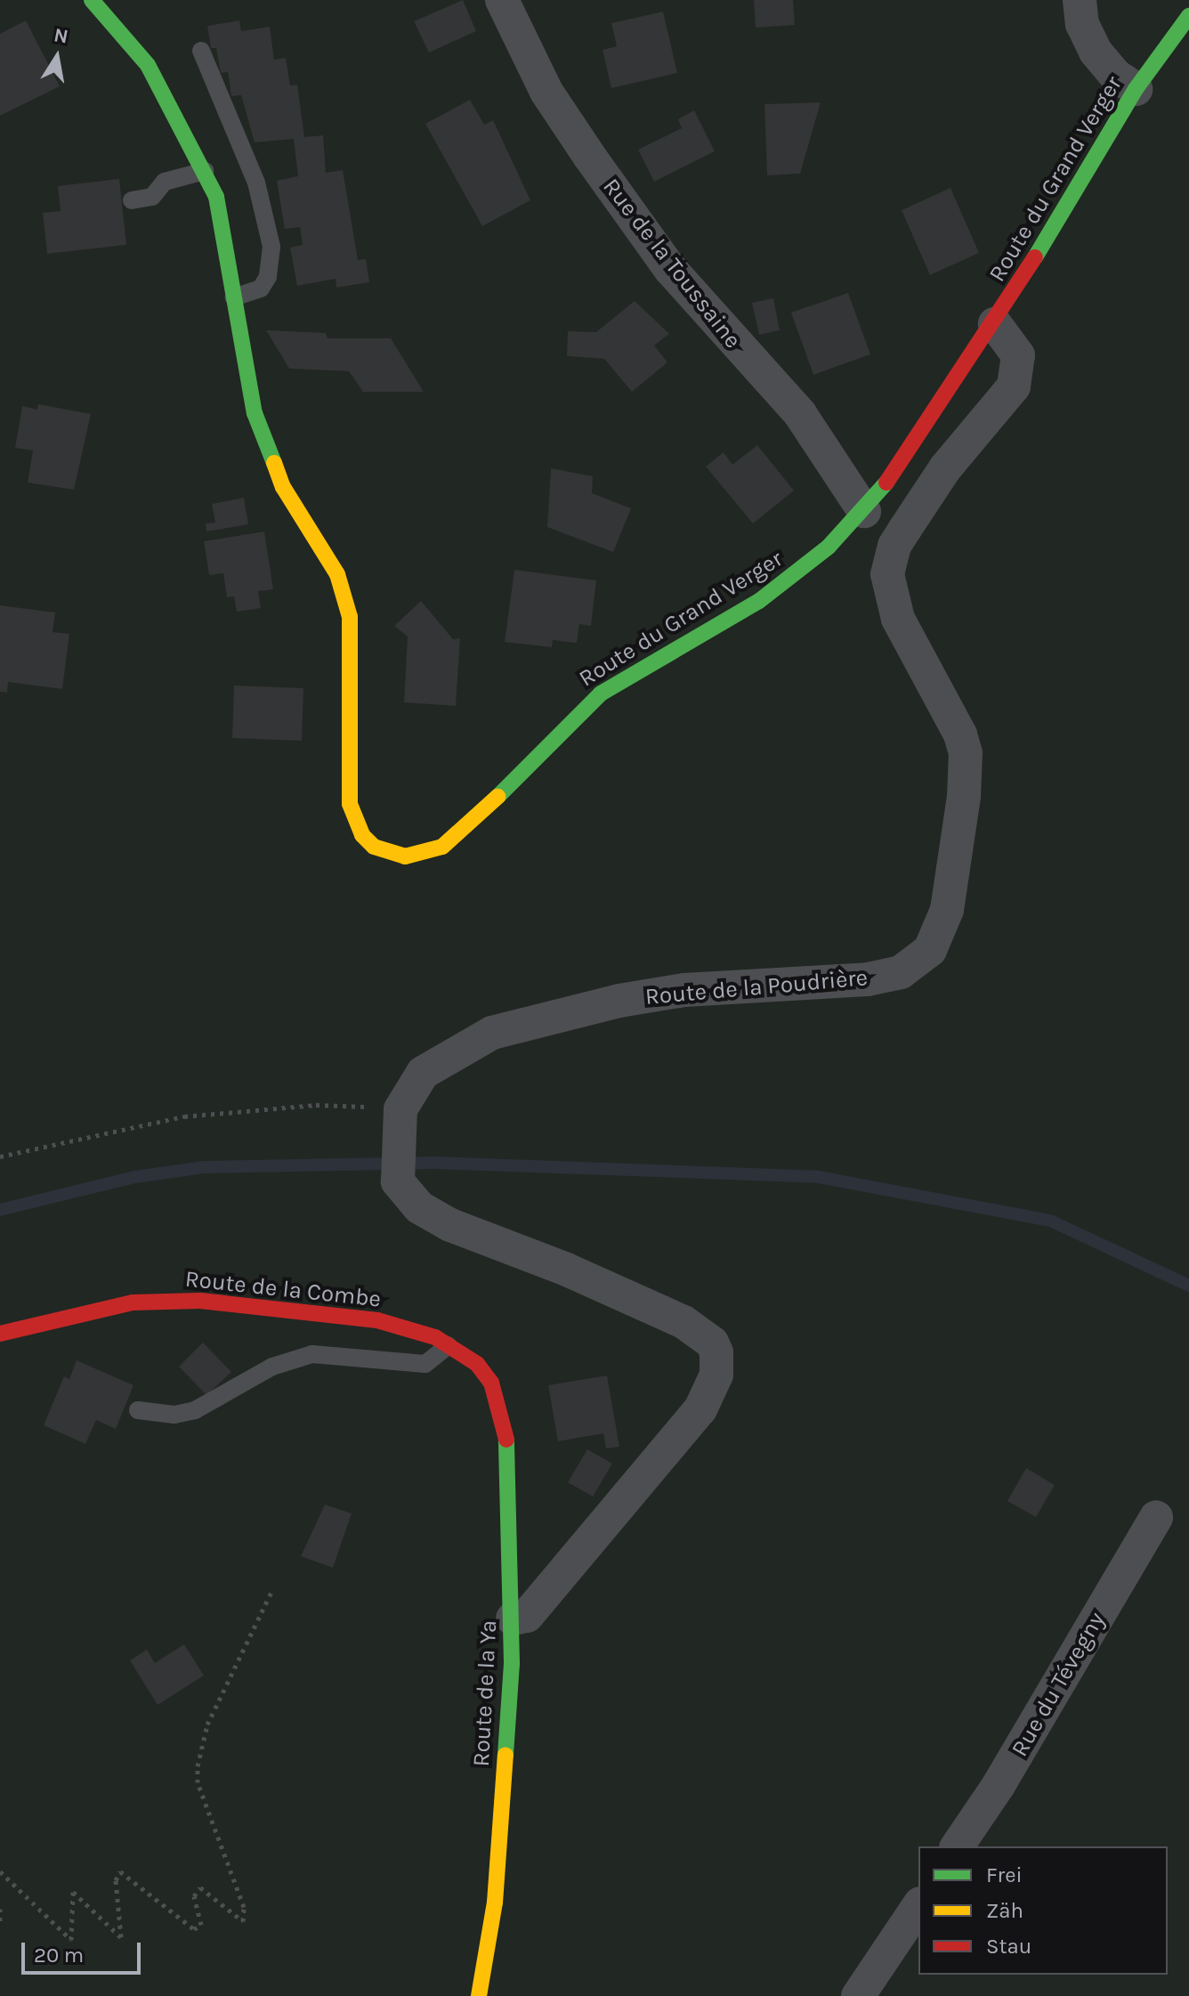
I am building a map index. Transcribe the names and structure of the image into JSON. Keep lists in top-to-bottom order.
{
  "streets": {
    "street": [
      "Route du Grand Verger",
      "Rue de la Toussaine",
      "Route de la Poudrière",
      "Route de la Combe",
      "Rue du Tévegny",
      "Route de la Ya"
    ]
  },
  "crossings": [
    ["Route du Grand Verger", "Rue de la Toussaine"],
    ["Route du Grand Verger", "Route de la Poudrière"],
    ["Route de la Combe", "Route de la Ya"]
  ],
  "legend": ["Frei", "Zäh", "Stau"],
  "scale_bar": "20 m",
  "north": "top"
}
